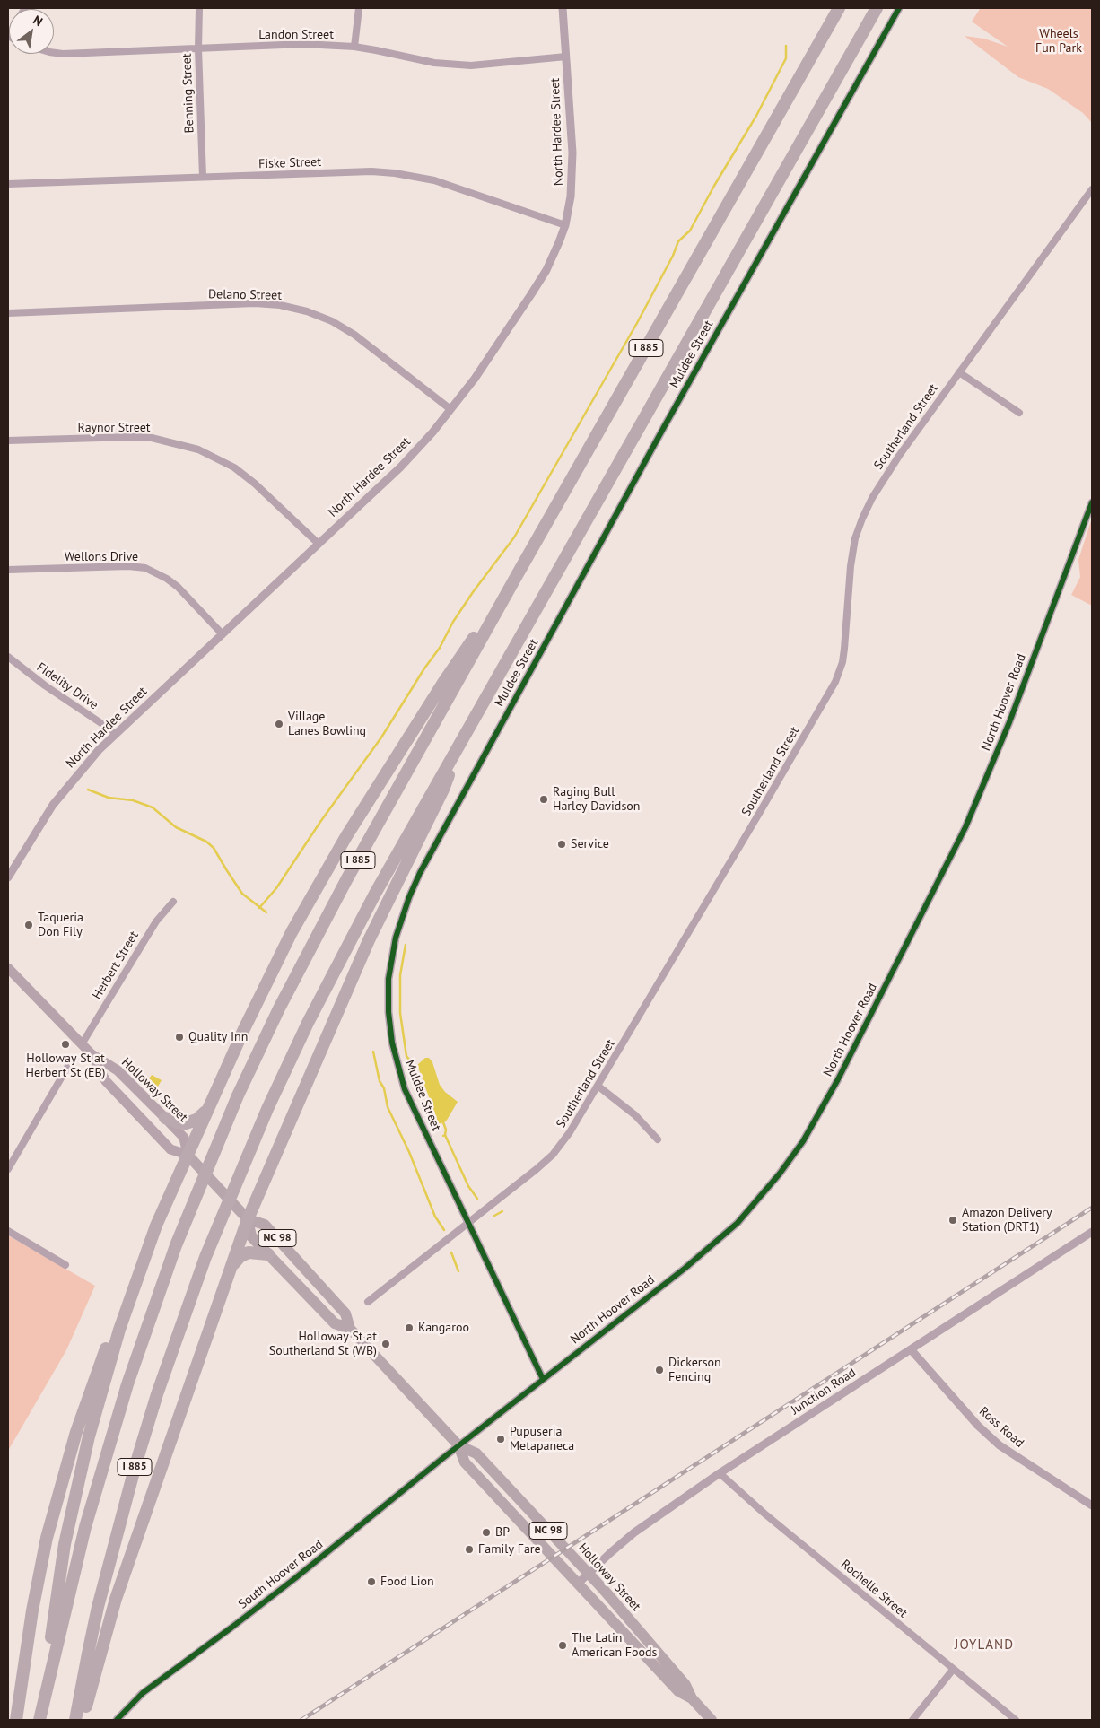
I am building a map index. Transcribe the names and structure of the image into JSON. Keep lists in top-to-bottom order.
{
  "streets": {
    "highway": ["I 885", "Holloway Street", "NC 98"],
    "street": [
      "Landon Street",
      "Benning Street",
      "North Hardee Street",
      "Fiske Street",
      "Delano Street",
      "Muldee Street",
      "Southerland Street",
      "Raynor Street",
      "Wellons Drive",
      "Fidelity Drive",
      "North Hoover Road",
      "Herbert Street",
      "Junction Road",
      "Ross Road",
      "South Hoover Road",
      "Rochelle Street"
    ]
  },
  "crossings": [
    ["Landon Street", "Benning Street"],
    ["Landon Street", "North Hardee Street"],
    ["Benning Street", "Fiske Street"],
    ["North Hardee Street", "Fiske Street"],
    ["North Hardee Street", "Delano Street"],
    ["North Hardee Street", "Raynor Street"],
    ["North Hardee Street", "Wellons Drive"],
    ["North Hardee Street", "Fidelity Drive"],
    ["Muldee Street", "Southerland Street"],
    ["Muldee Street", "North Hoover Road"],
    ["North Hoover Road", "Holloway Street"],
    ["North Hoover Road", "South Hoover Road"],
    ["Herbert Street", "Holloway Street"],
    ["Holloway Street", "Junction Road"],
    ["Holloway Street", "South Hoover Road"],
    ["Junction Road", "Ross Road"],
    ["Junction Road", "Rochelle Street"]
  ],
  "districts": ["JOYLAND"],
  "parks": ["Wheels Fun Park"],
  "places": [
    "Village Lanes Bowling",
    "Raging Bull Harley Davidson",
    "Service",
    "Taqueria Don Fily",
    "Quality Inn",
    "Holloway St at Herbert St (EB)",
    "Amazon Delivery Station (DRT1)",
    "Kangaroo",
    "Holloway St at Southerland St (WB)",
    "Dickerson Fencing",
    "Pupuseria Metapaneca",
    "BP",
    "Family Fare",
    "Food Lion",
    "The Latin American Foods"
  ],
  "north": "top right"
}
